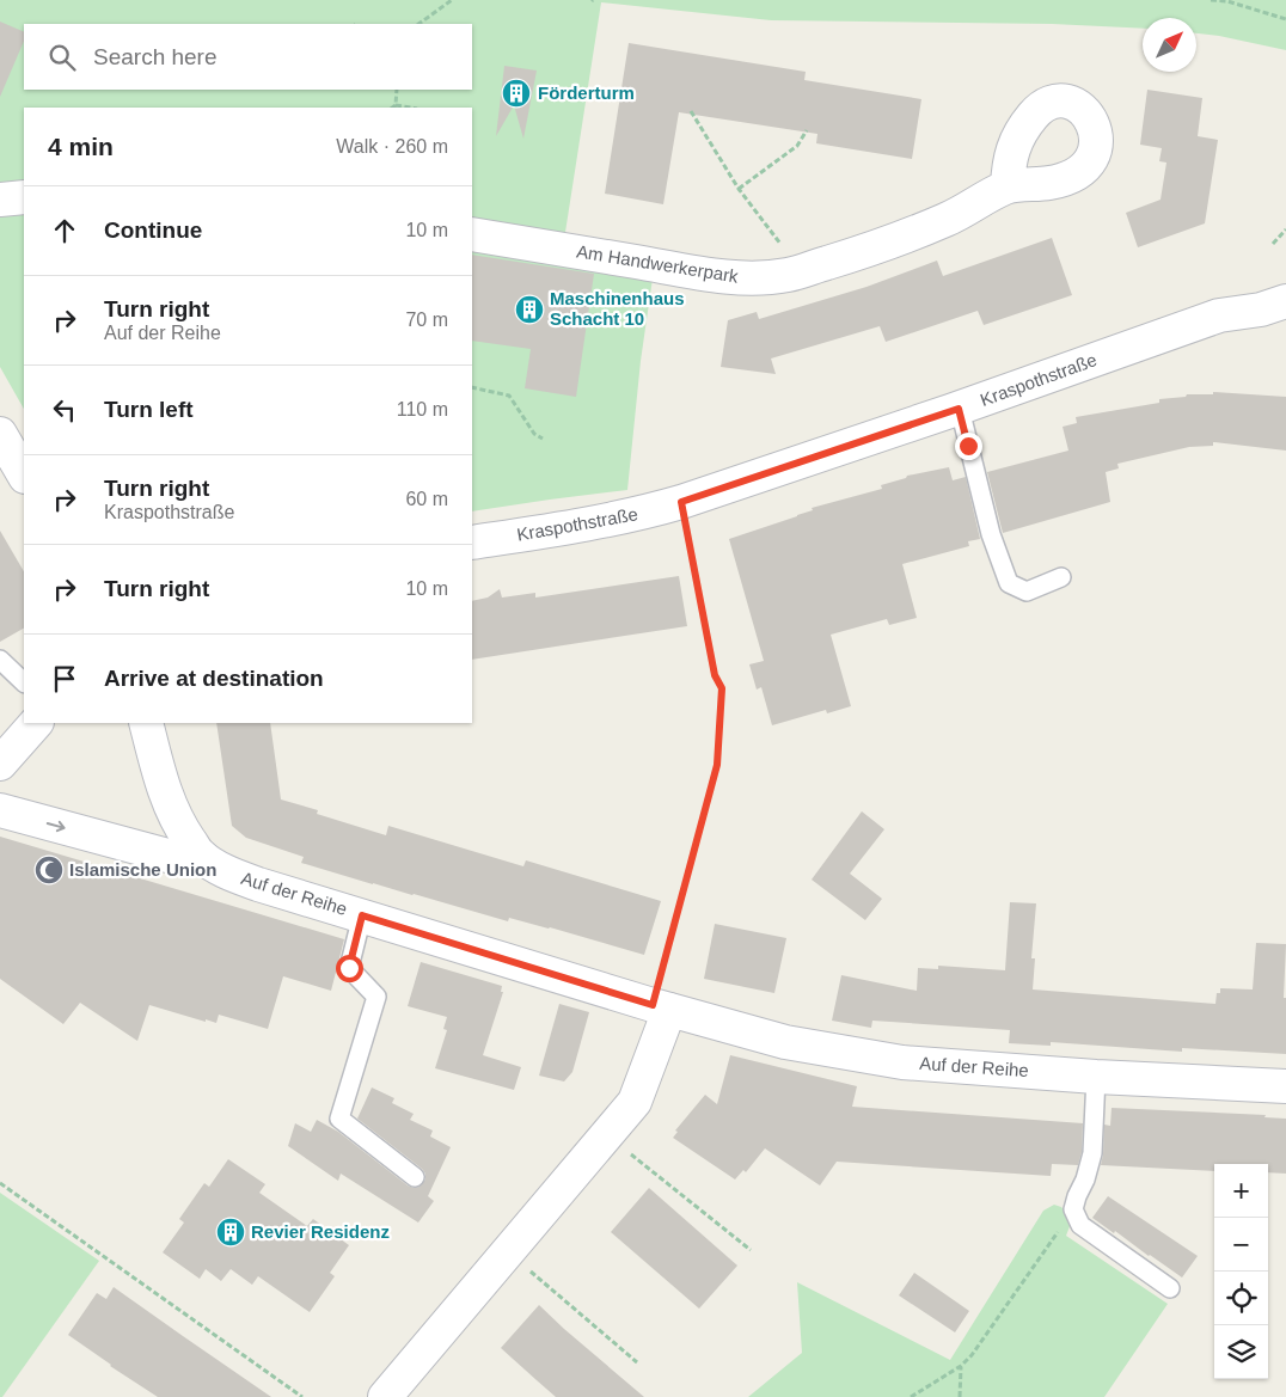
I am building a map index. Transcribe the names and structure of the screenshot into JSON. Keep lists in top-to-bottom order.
{
  "streets": {
    "street": ["Am Handwerkerpark", "Kraspothstraße", "Auf der Reihe"]
  },
  "places": {
    "building": ["Förderturm", "Maschinenhaus Schacht 10", "Revier Residenz"],
    "mosque": ["Islamische Union"]
  },
  "north": "top right",
  "page": {
    "search": "Search here",
    "heading": ["4 min", "Walk · 260 m"],
    "list": [
      ["Continue", "10 m"],
      ["Turn right", "Auf der Reihe", "70 m"],
      ["Turn left", "110 m"],
      ["Turn right", "Kraspothstraße", "60 m"],
      ["Turn right", "10 m"],
      "Arrive at destination"
    ],
    "map_buttons": ["+", "−"]
  }
}
